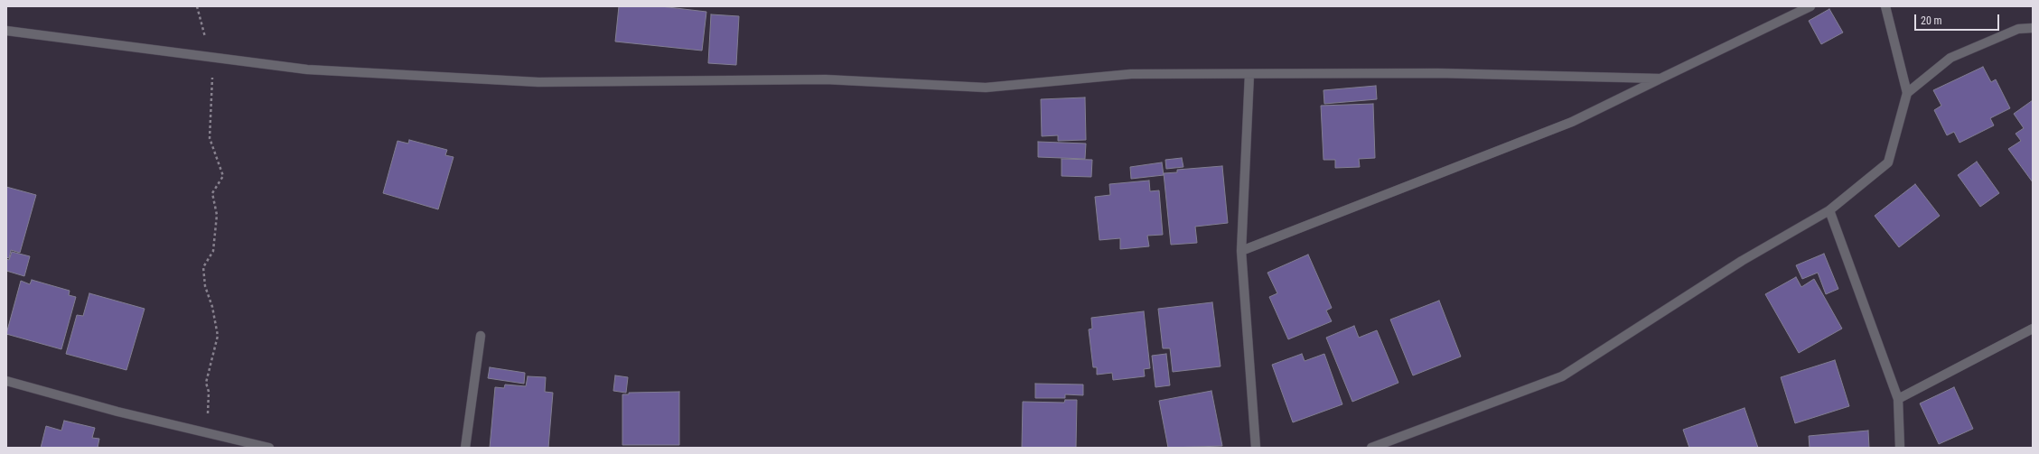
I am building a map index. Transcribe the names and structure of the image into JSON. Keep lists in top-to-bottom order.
{
  "scale_bar": "20 m"
}
